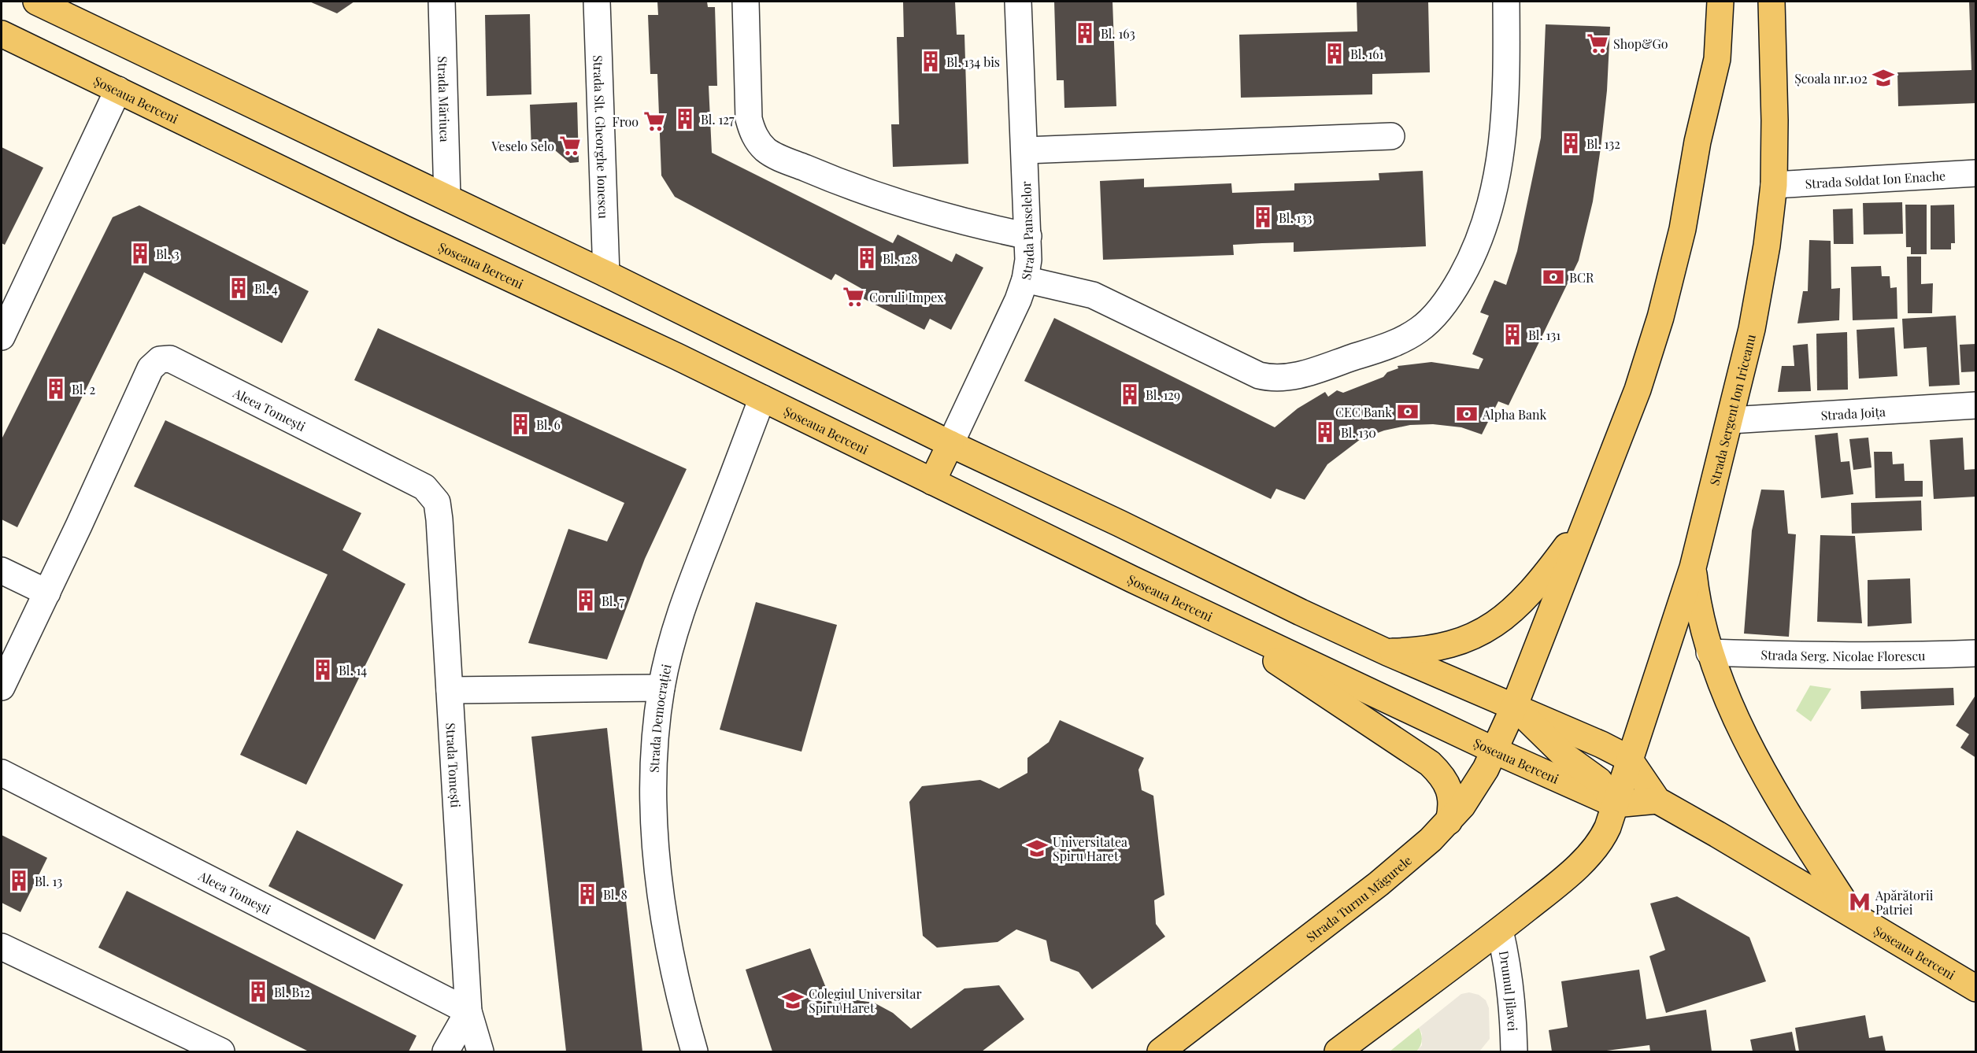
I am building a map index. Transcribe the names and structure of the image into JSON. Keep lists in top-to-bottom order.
{
  "streets": {
    "main road": ["Șoseaua Berceni", "Strada Sergent Ion Iriceanu", "Strada Turnu Măgurele"],
    "street": [
      "Strada Măriuca",
      "Strada Slt. Gheorghe Ionescu",
      "Strada Soldat Ion Enache",
      "Strada Panselelor",
      "Aleea Tomești",
      "Strada Joița",
      "Strada Serg. Nicolae Florescu",
      "Strada Democrației",
      "Strada Tomești",
      "Drumul Jilavei"
    ]
  },
  "crossings": [
    ["Șoseaua Berceni", "Strada Măriuca"],
    ["Șoseaua Berceni", "Strada Slt. Gheorghe Ionescu"],
    ["Șoseaua Berceni", "Strada Panselelor"],
    ["Șoseaua Berceni", "Strada Sergent Ion Iriceanu"],
    ["Șoseaua Berceni", "Strada Democrației"],
    ["Șoseaua Berceni", "Strada Turnu Măgurele"],
    ["Strada Soldat Ion Enache", "Strada Sergent Ion Iriceanu"],
    ["Aleea Tomești", "Strada Tomești"],
    ["Strada Sergent Ion Iriceanu", "Strada Joița"]
  ],
  "places": {
    "building": [
      "Bl. 163",
      "Bl. 161",
      "Bl. 134 bis",
      "Bl. 127",
      "Bl. 132",
      "Bl. 133",
      "Bl. 3",
      "Bl. 128",
      "Bl. 4",
      "Bl. 131",
      "Bl. 2",
      "Bl. 129",
      "Bl. 6",
      "Bl. 130",
      "Bl. 7",
      "Bl. 14",
      "Bl. 13",
      "Bl. 8",
      "Bl. B12"
    ],
    "supermarket": [
      "Shop&Go",
      "Froo",
      "Veselo Selo",
      "Coruli Impex"
    ],
    "school or university": ["Școala nr.102", "Universitatea Spiru Haret", "Colegiul Universitar Spiru Haret"],
    "bank": ["BCR", "CEC Bank", "Alpha Bank"],
    "metro station": ["Apărătorii Patriei"]
  }
}
